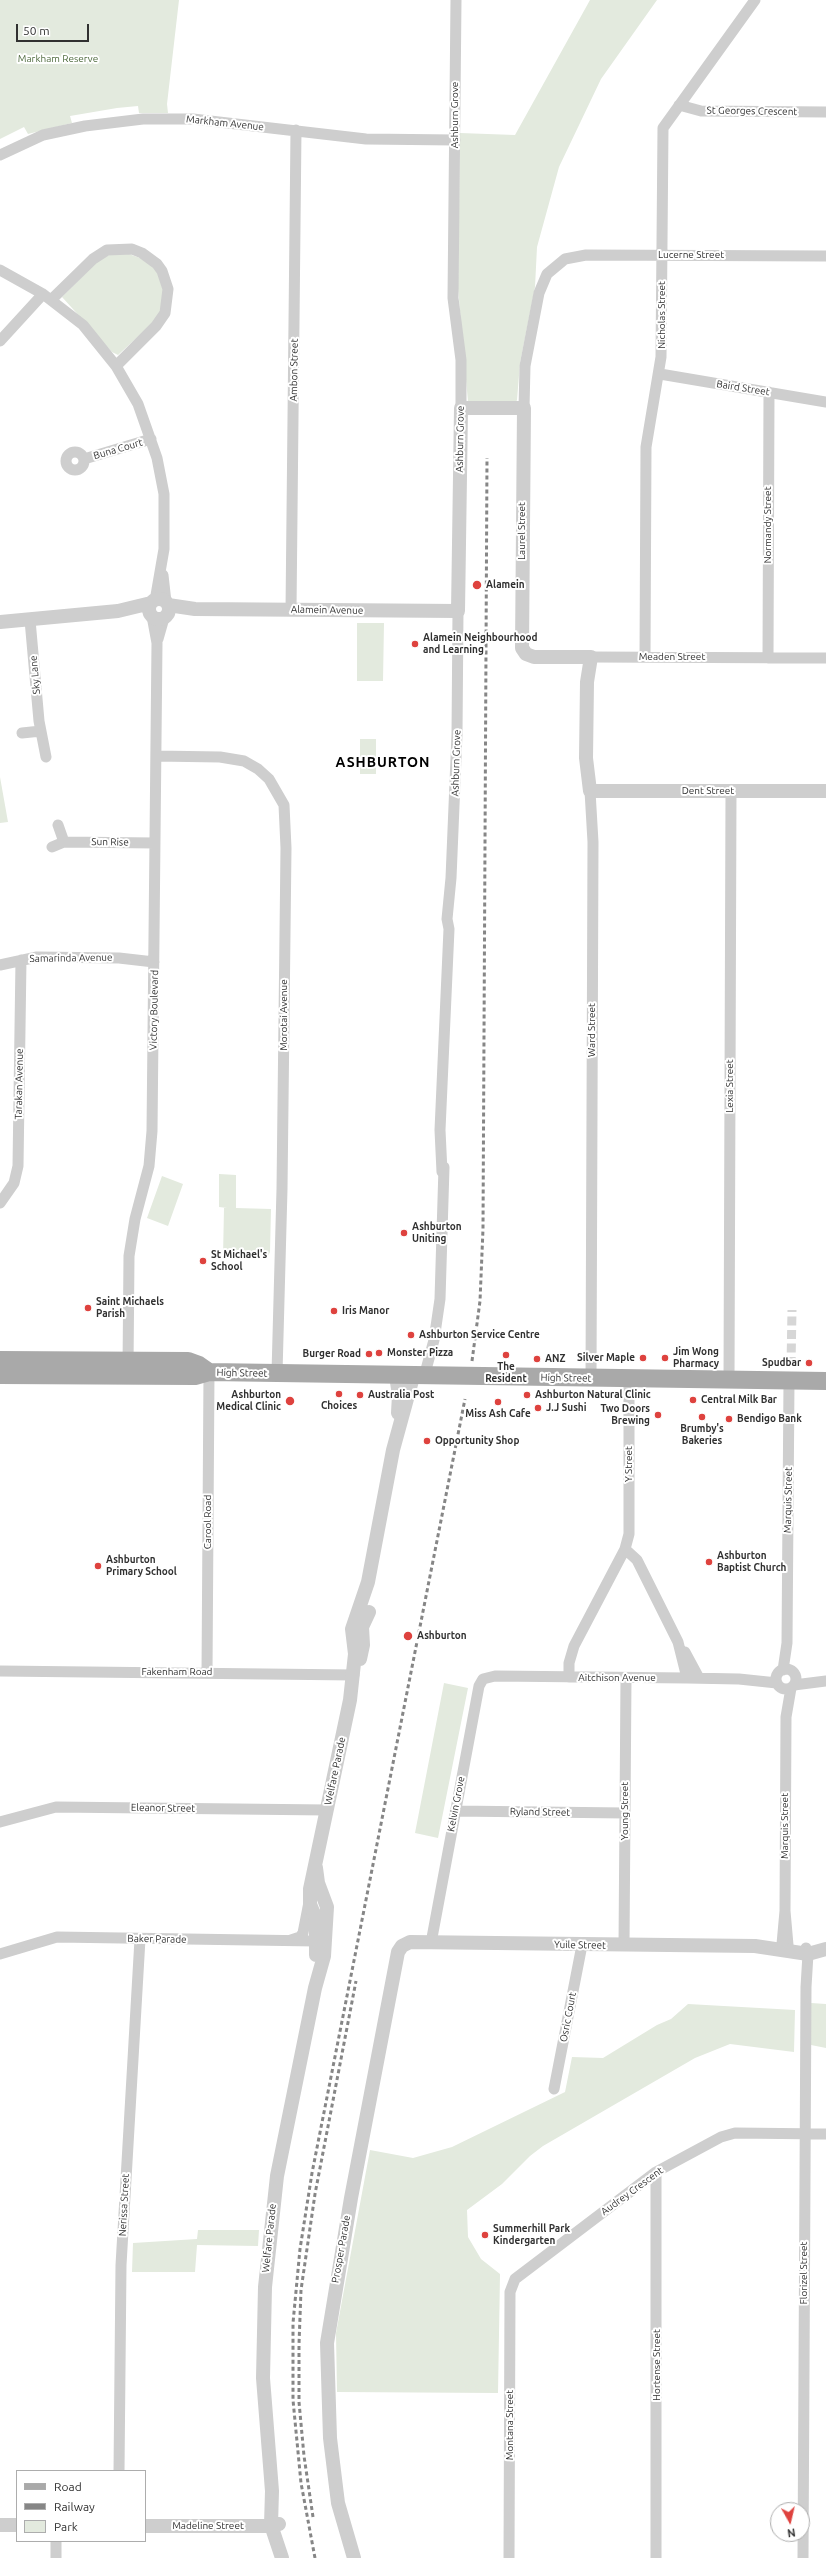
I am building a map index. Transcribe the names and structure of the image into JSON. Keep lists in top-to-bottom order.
{
  "streets": {
    "main road": ["High Street"],
    "street": [
      "St Georges Crescent",
      "Ashburn Grove",
      "Markham Avenue",
      "Lucerne Street",
      "Nicholas Street",
      "Ambon Street",
      "Baird Street",
      "Buna Court",
      "Normandy Street",
      "Laurel Street",
      "Alamein Avenue",
      "Meaden Street",
      "Sky Lane",
      "Dent Street",
      "Sun Rise",
      "Samarinda Avenue",
      "Victory Boulevard",
      "Morotai Avenue",
      "Ward Street",
      "Tarakan Avenue",
      "Lexia Street",
      "Y Street",
      "Marquis Street",
      "Carool Road",
      "Fakenham Road",
      "Aitchison Avenue",
      "Welfare Parade",
      "Kelvin Grove",
      "Eleanor Street",
      "Young Street",
      "Ryland Street",
      "Baker Parade",
      "Yuile Street",
      "Osric Court",
      "Audrey Crescent",
      "Nerissa Street",
      "Prosper Parade",
      "Florizel Street",
      "Hortense Street",
      "Montana Street",
      "Madeline Street"
    ]
  },
  "crossings": [
    ["St Georges Crescent", "Nicholas Street"],
    ["Ashburn Grove", "Markham Avenue"],
    ["Ashburn Grove", "Alamein Avenue"],
    ["Ashburn Grove", "High Street"],
    ["Ashburn Grove", "Welfare Parade"],
    ["Markham Avenue", "Ambon Street"],
    ["Lucerne Street", "Nicholas Street"],
    ["Lucerne Street", "Laurel Street"],
    ["Nicholas Street", "Baird Street"],
    ["Nicholas Street", "Meaden Street"],
    ["Ambon Street", "Alamein Avenue"],
    ["Baird Street", "Normandy Street"],
    ["Buna Court", "Victory Boulevard"],
    ["Normandy Street", "Meaden Street"],
    ["Laurel Street", "Meaden Street"],
    ["Alamein Avenue", "Sky Lane"],
    ["Alamein Avenue", "Victory Boulevard"],
    ["Meaden Street", "Ward Street"],
    ["Dent Street", "Ward Street"],
    ["Dent Street", "Lexia Street"],
    ["Sun Rise", "Victory Boulevard"],
    ["Samarinda Avenue", "Victory Boulevard"],
    ["Samarinda Avenue", "Tarakan Avenue"],
    ["Victory Boulevard", "Morotai Avenue"],
    ["Victory Boulevard", "High Street"],
    ["Morotai Avenue", "High Street"],
    ["Ward Street", "High Street"],
    ["Lexia Street", "High Street"],
    ["High Street", "Y Street"],
    ["High Street", "Marquis Street"],
    ["High Street", "Carool Road"],
    ["High Street", "Welfare Parade"],
    ["Y Street", "Aitchison Avenue"],
    ["Marquis Street", "Aitchison Avenue"],
    ["Marquis Street", "Yuile Street"],
    ["Carool Road", "Fakenham Road"],
    ["Fakenham Road", "Welfare Parade"],
    ["Aitchison Avenue", "Kelvin Grove"],
    ["Aitchison Avenue", "Young Street"],
    ["Welfare Parade", "Eleanor Street"],
    ["Welfare Parade", "Baker Parade"],
    ["Welfare Parade", "Madeline Street"],
    ["Kelvin Grove", "Ryland Street"],
    ["Kelvin Grove", "Yuile Street"],
    ["Young Street", "Ryland Street"],
    ["Young Street", "Yuile Street"],
    ["Baker Parade", "Nerissa Street"],
    ["Yuile Street", "Osric Court"],
    ["Yuile Street", "Prosper Parade"],
    ["Yuile Street", "Florizel Street"],
    ["Audrey Crescent", "Florizel Street"],
    ["Audrey Crescent", "Hortense Street"],
    ["Audrey Crescent", "Montana Street"]
  ],
  "districts": ["ASHBURTON"],
  "parks": ["Markham Reserve"],
  "places": [
    "Alamein",
    "Alamein Neighbourhood and Learning",
    "Ashburton Uniting",
    "St Michael's School",
    "Saint Michaels Parish",
    "Iris Manor",
    "Ashburton Service Centre",
    "Monster Pizza",
    "Burger Road",
    "The Resident",
    "Silver Maple",
    "Jim Wong Pharmacy",
    "ANZ",
    "Spudbar",
    "Choices",
    "Australia Post",
    "Ashburton Natural Clinic",
    "Central Milk Bar",
    "Ashburton Medical Clinic",
    "Miss Ash Cafe",
    "J.J Sushi",
    "Two Doors Brewing",
    "Brumby's Bakeries",
    "Bendigo Bank",
    "Opportunity Shop",
    "Ashburton Baptist Church",
    "Ashburton Primary School",
    "Ashburton",
    "Summerhill Park Kindergarten"
  ],
  "legend": ["Road", "Railway", "Park"],
  "scale_bar": "50 m",
  "north": "bottom"
}
